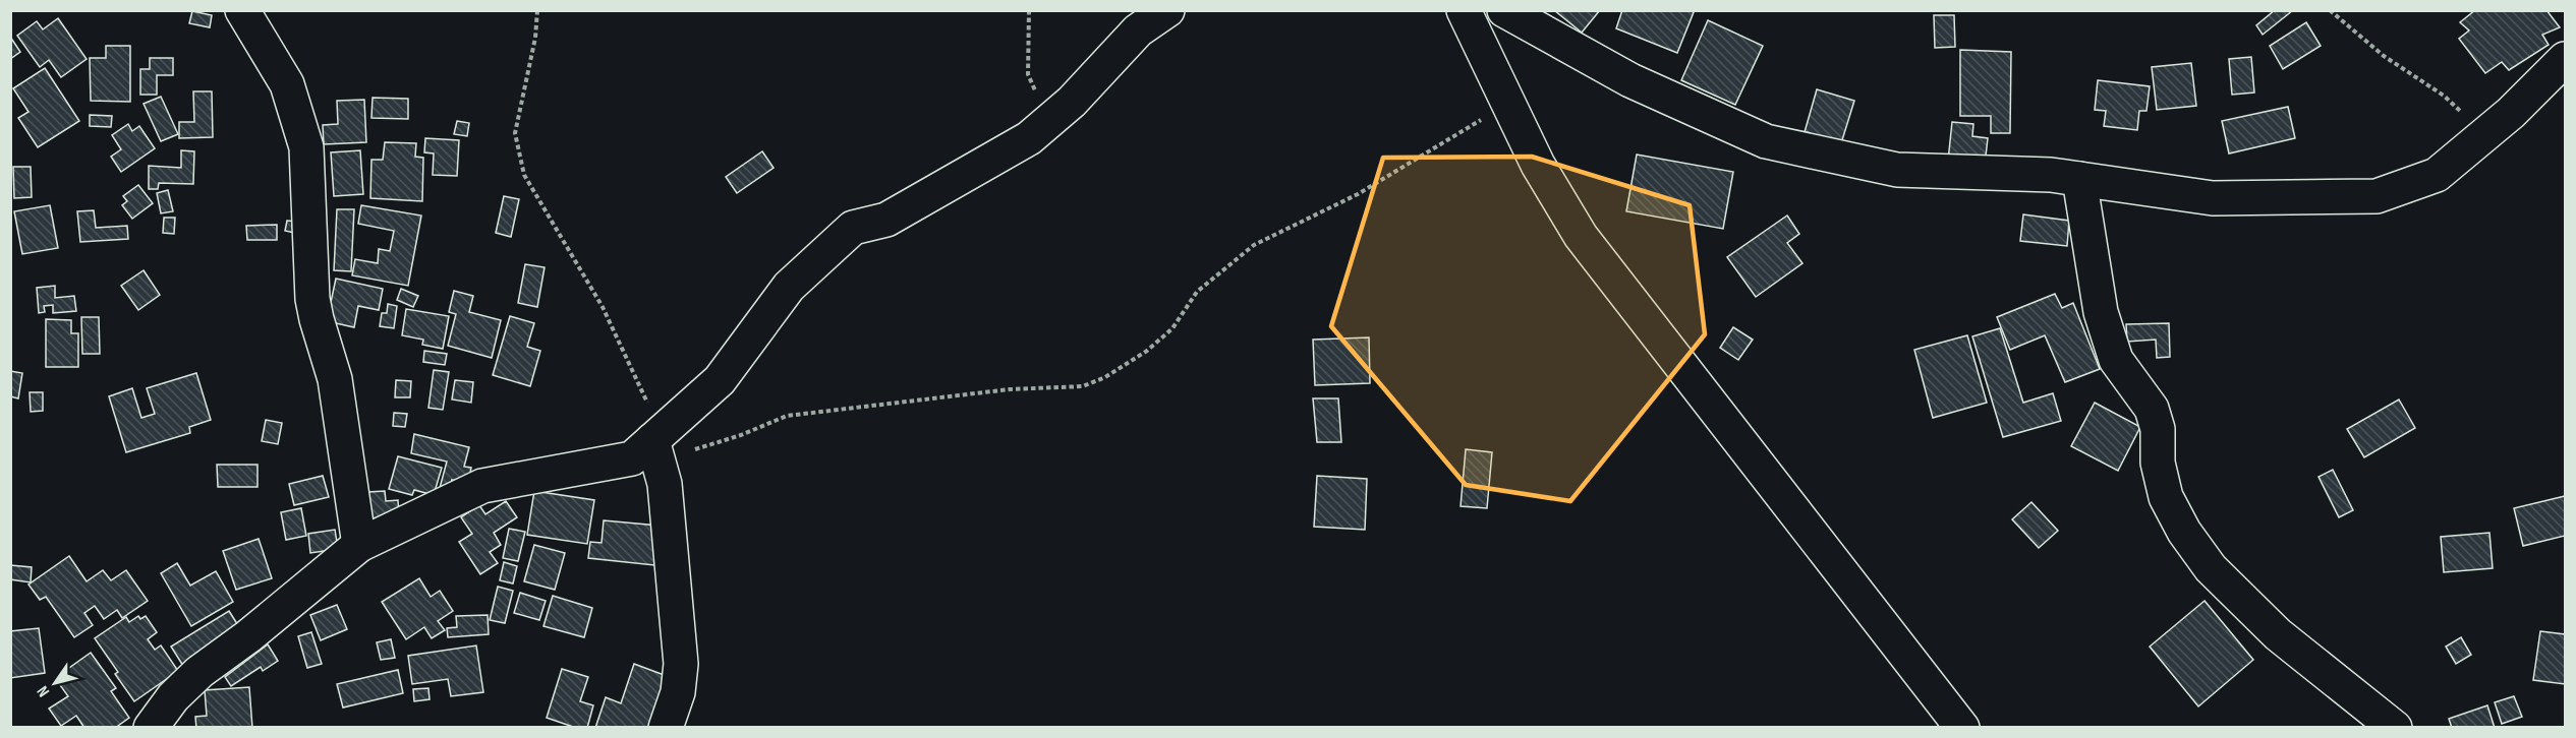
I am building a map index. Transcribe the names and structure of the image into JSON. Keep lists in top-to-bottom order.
{
  "north": "bottom left"
}
